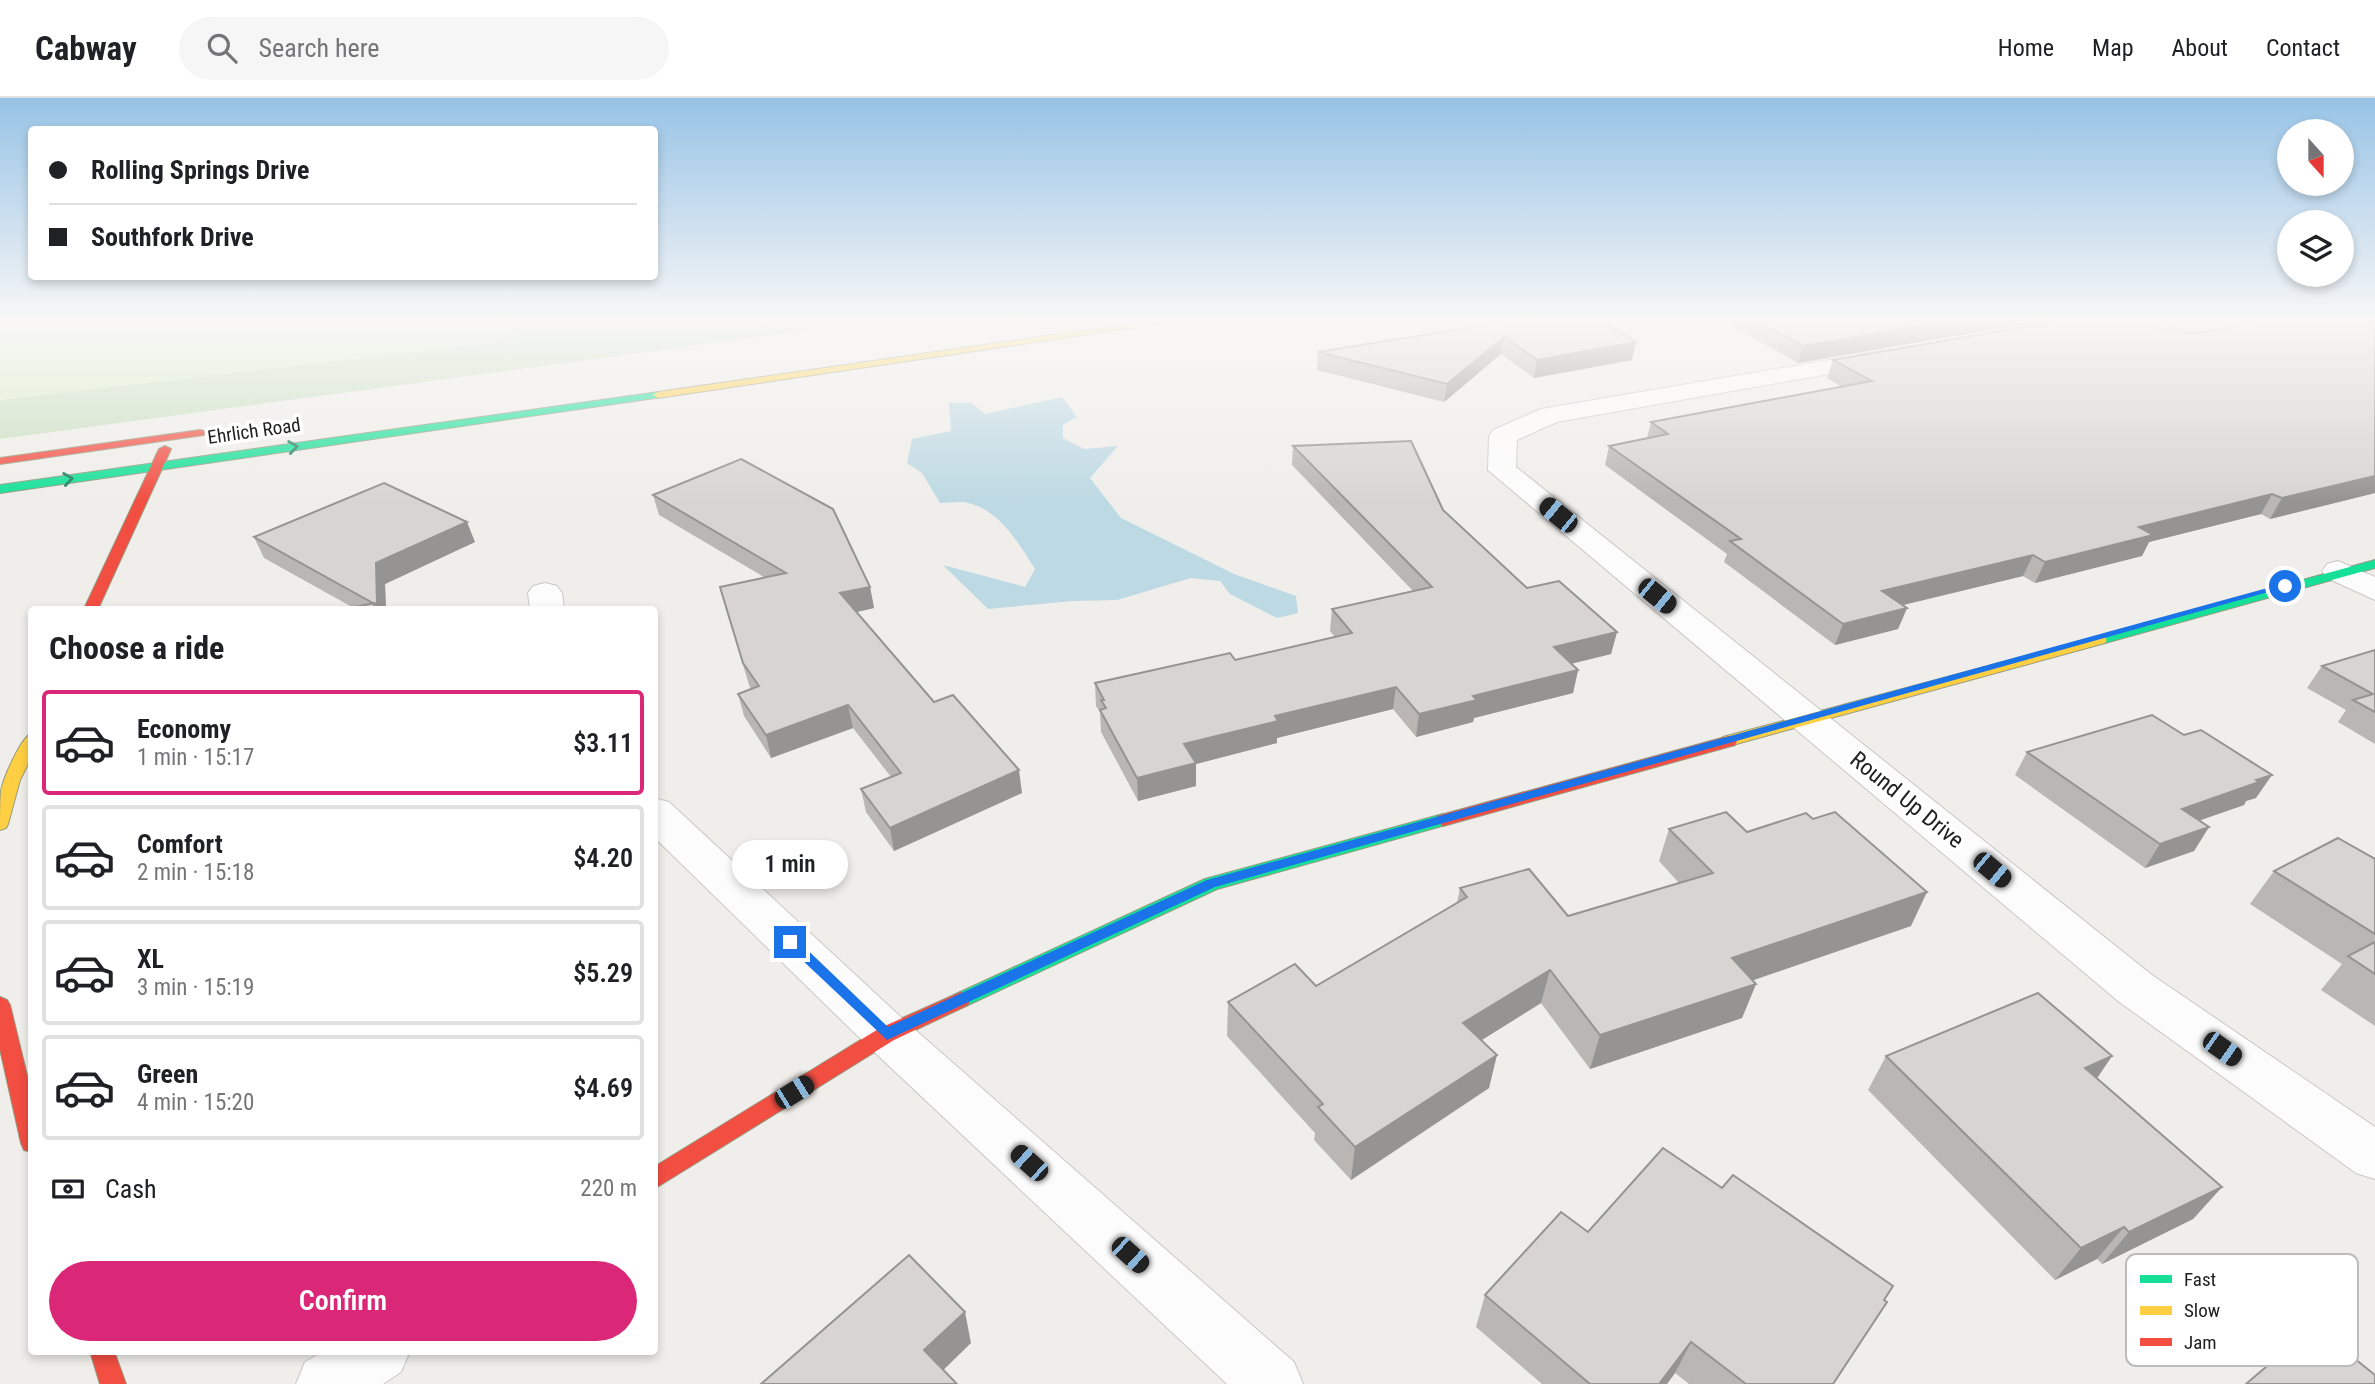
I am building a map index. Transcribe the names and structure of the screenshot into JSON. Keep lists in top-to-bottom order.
{
  "streets": {
    "street": ["Ehrlich Road", "Round Up Drive"]
  },
  "one_way": ["Ehrlich Road"],
  "legend": ["Fast", "Slow", "Jam"],
  "north": "bottom",
  "page": {
    "header": "Cabway",
    "search": "Search here",
    "nav": [
      "Home",
      "Map",
      "About",
      "Contact"
    ],
    "banner": ["Rolling Springs Drive", "Southfork Drive"],
    "heading": "Choose a ride",
    "list": [
      {
        "name": "Economy",
        "note": "1 min · 15:17",
        "value": "$3.11"
      },
      {
        "name": "Comfort",
        "note": "2 min · 15:18",
        "value": "$4.20"
      },
      {
        "name": "XL",
        "note": "3 min · 15:19",
        "value": "$5.29"
      },
      {
        "name": "Green",
        "note": "4 min · 15:20",
        "value": "$4.69"
      }
    ],
    "bubble": "1 min",
    "pay": ["Cash", "220 m"],
    "buttons": "Confirm"
  }
}
